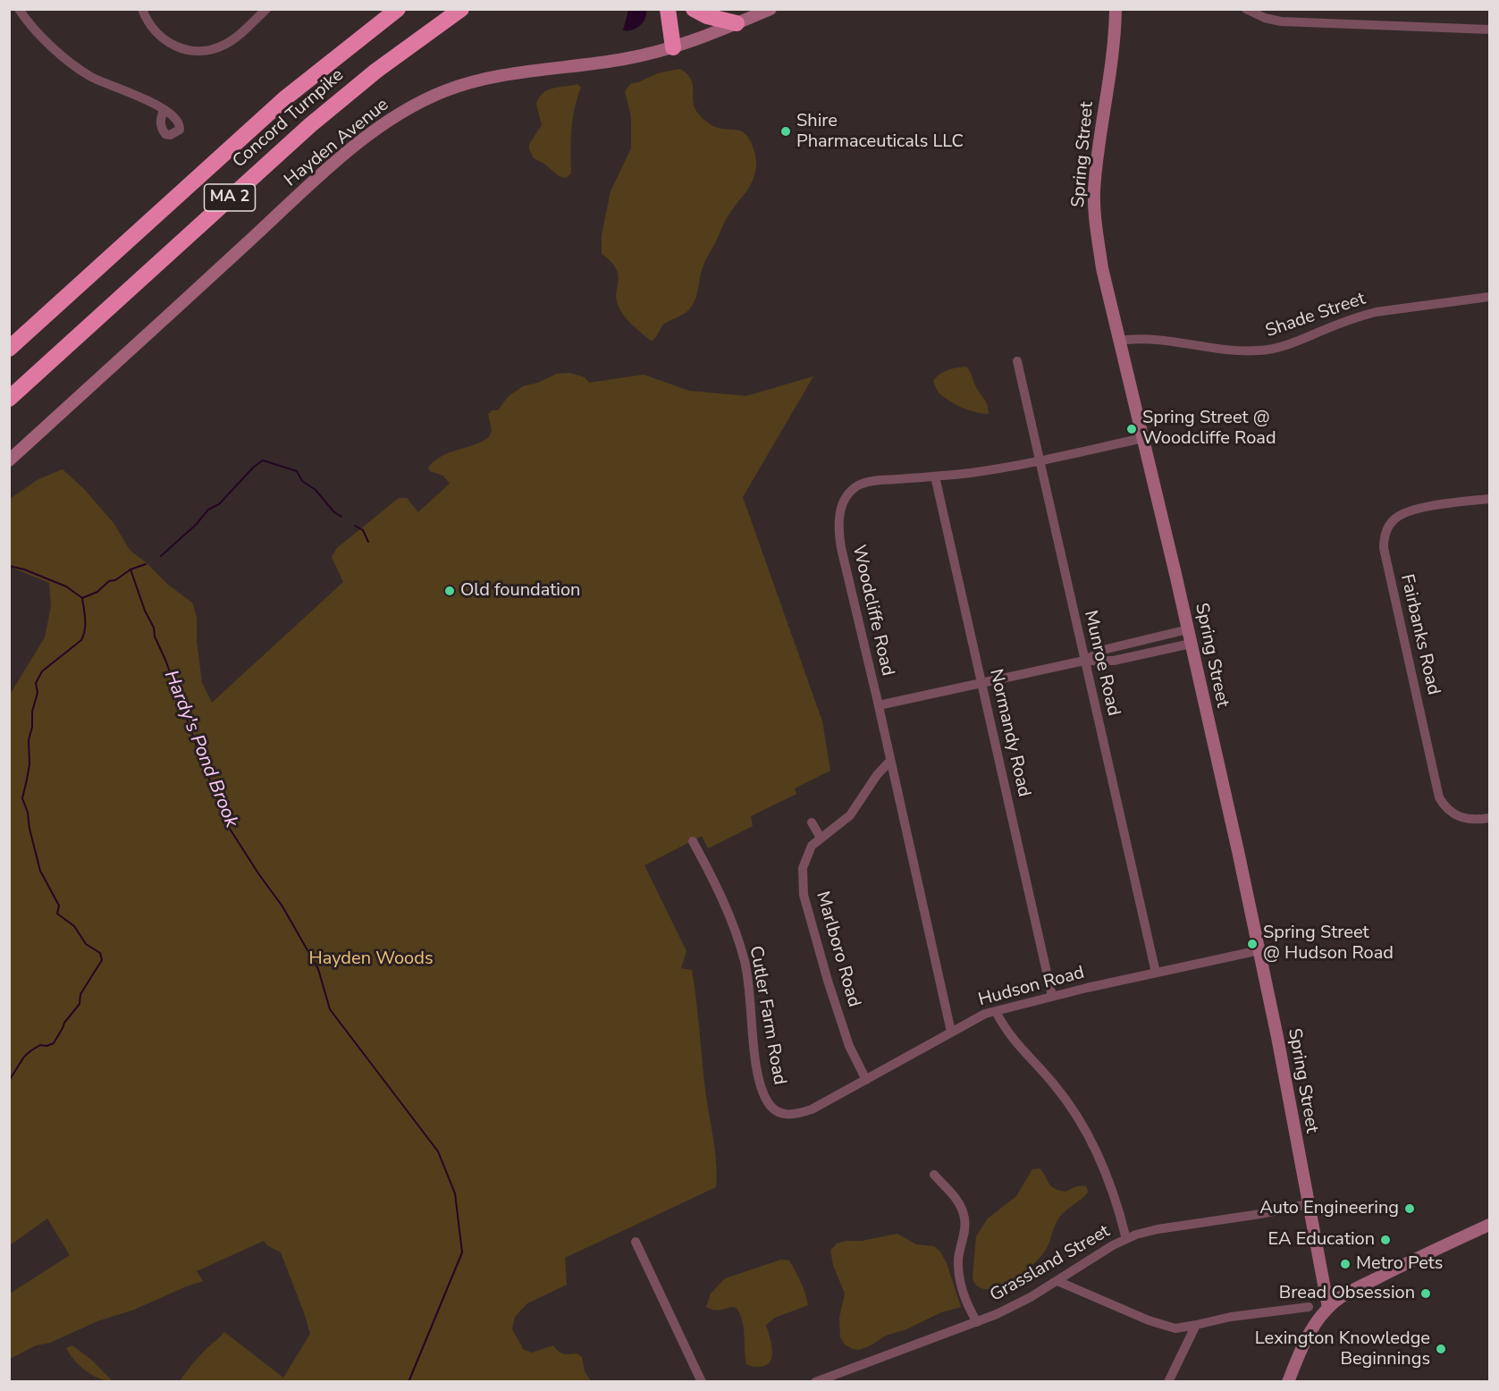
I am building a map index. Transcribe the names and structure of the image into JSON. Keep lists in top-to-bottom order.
{
  "streets": {
    "highway": ["Concord Turnpike", "MA 2"],
    "main road": ["Hayden Avenue", "Spring Street"],
    "street": [
      "Shade Street",
      "Woodcliffe Road",
      "Fairbanks Road",
      "Munroe Road",
      "Normandy Road",
      "Marlboro Road",
      "Hudson Road",
      "Cutler Farm Road",
      "Grassland Street"
    ]
  },
  "crossings": [
    ["Spring Street", "Shade Street"],
    ["Spring Street", "Woodcliffe Road"],
    ["Spring Street", "Hudson Road"],
    ["Spring Street", "Grassland Street"],
    ["Woodcliffe Road", "Munroe Road"],
    ["Woodcliffe Road", "Normandy Road"],
    ["Woodcliffe Road", "Marlboro Road"],
    ["Woodcliffe Road", "Hudson Road"],
    ["Munroe Road", "Hudson Road"],
    ["Normandy Road", "Hudson Road"],
    ["Marlboro Road", "Hudson Road"],
    ["Hudson Road", "Cutler Farm Road"]
  ],
  "water": ["Hardy's Pond Brook"],
  "parks": ["Hayden Woods"],
  "places": [
    "Shire Pharmaceuticals LLC",
    "Spring Street @ Woodcliffe Road",
    "Old foundation",
    "Spring Street @ Hudson Road",
    "Auto Engineering",
    "EA Education",
    "Metro Pets",
    "Bread Obsession",
    "Lexington Knowledge Beginnings"
  ]
}
